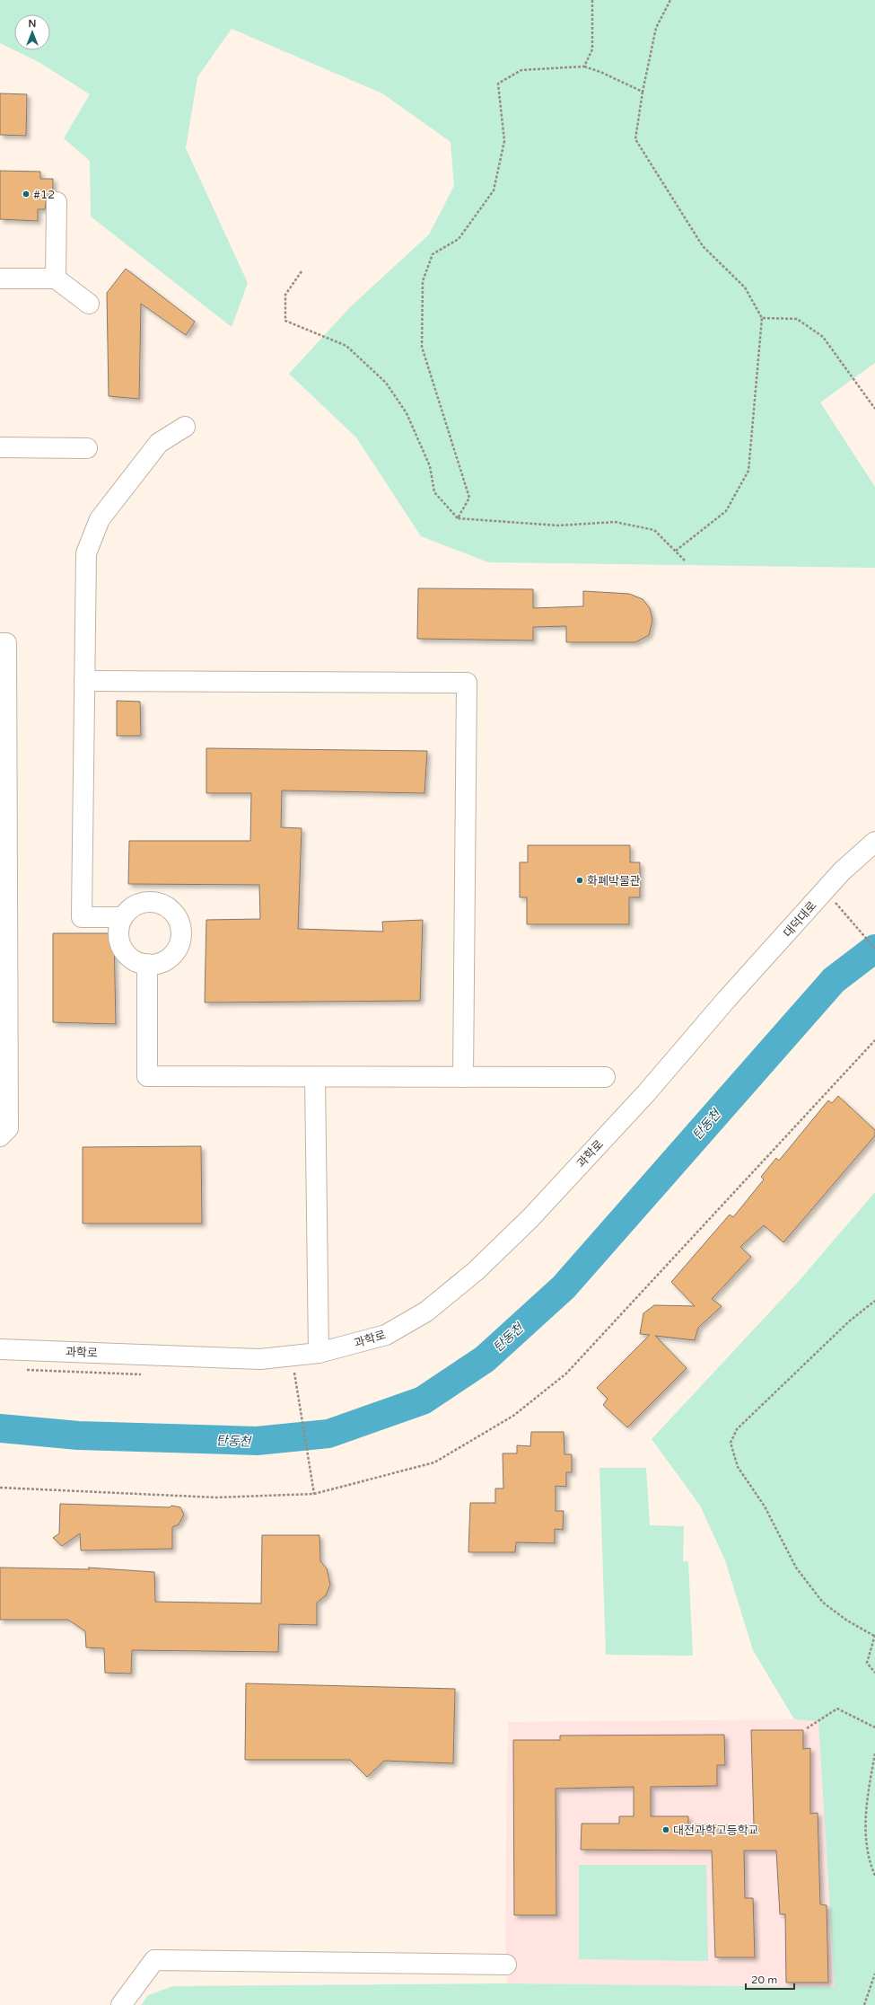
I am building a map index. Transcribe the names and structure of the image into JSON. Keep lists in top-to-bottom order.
{
  "streets": {
    "lane": ["대덕대로", "과학로"]
  },
  "crossings": [
    ["대덕대로", "과학로"]
  ],
  "water": ["탄동천"],
  "places": ["#12", "화폐박물관", "대전과학고등학교"],
  "scale_bar": "20 m",
  "north": "top"
}
